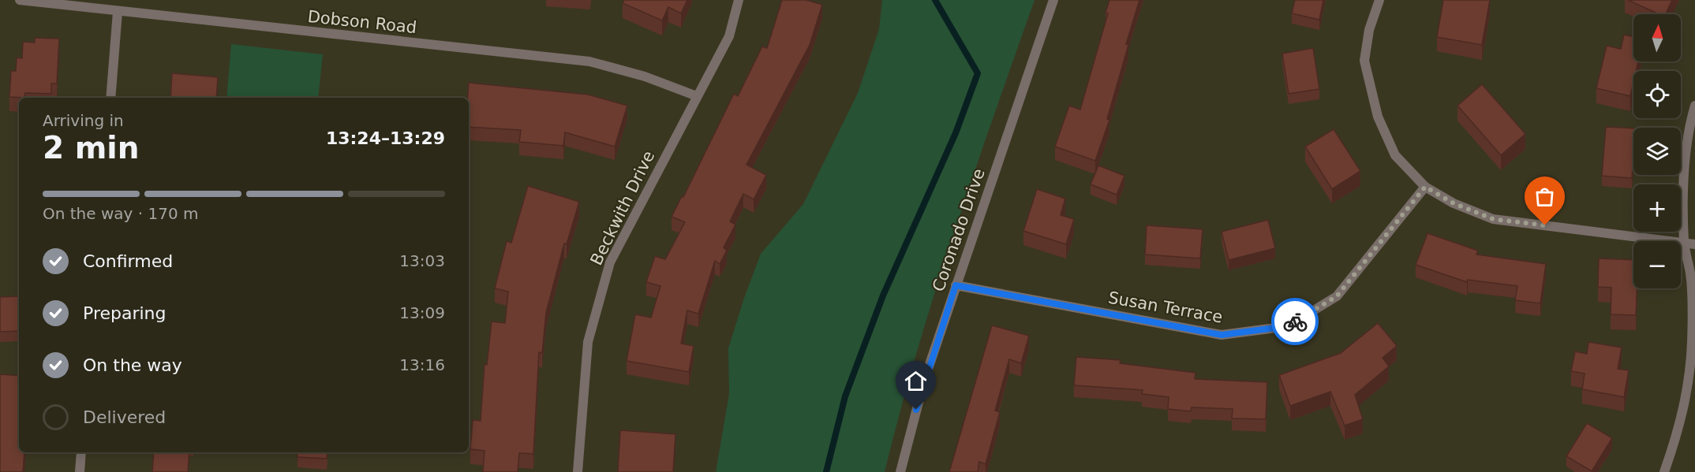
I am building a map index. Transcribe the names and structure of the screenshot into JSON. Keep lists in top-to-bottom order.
{
  "streets": {
    "street": [
      "Dobson Road",
      "Beckwith Drive",
      "Coronado Drive",
      "Susan Terrace"
    ]
  },
  "crossings": [
    ["Dobson Road", "Beckwith Drive"],
    ["Coronado Drive", "Susan Terrace"]
  ],
  "north": "top",
  "page": {
    "map_buttons": ["+", "−"],
    "heading": ["2 min", "Arriving in", "13:24–13:29"],
    "bar": "On the way · 170 m",
    "list": [
      ["Confirmed", "13:03"],
      ["Preparing", "13:09"],
      ["On the way", "13:16"],
      "Delivered"
    ]
  }
}
